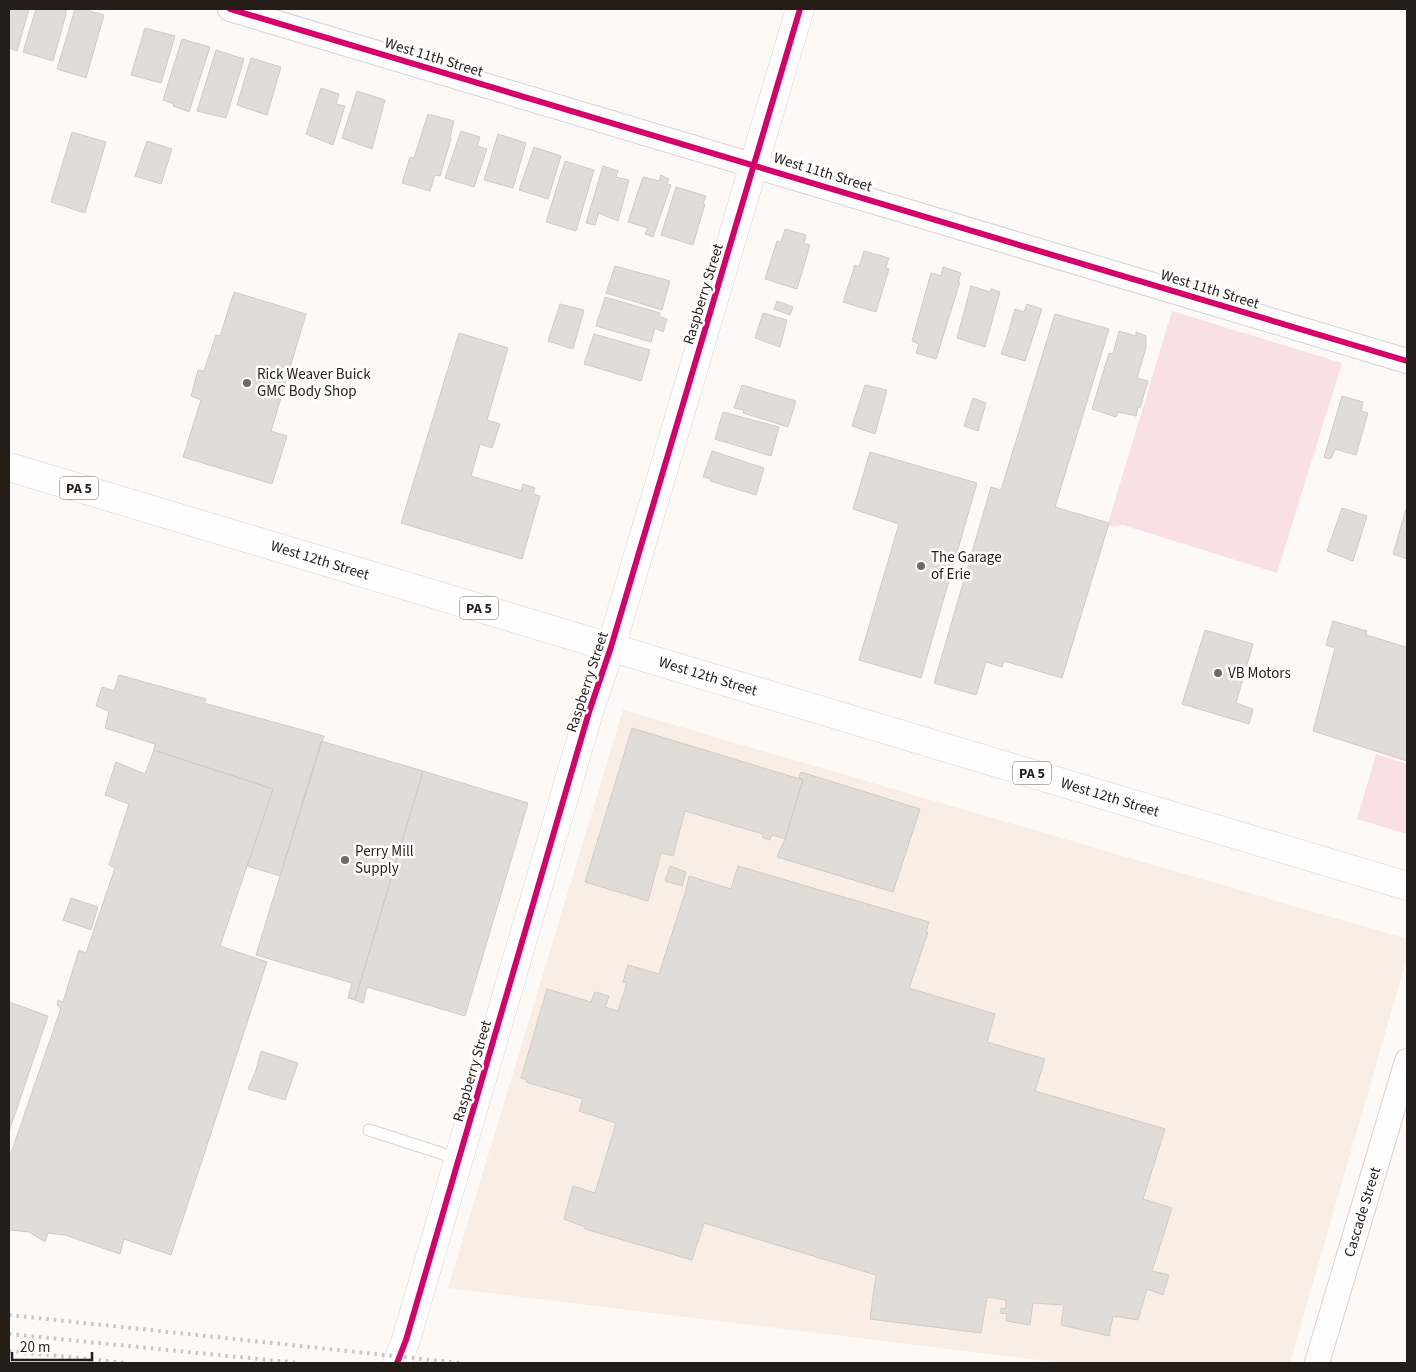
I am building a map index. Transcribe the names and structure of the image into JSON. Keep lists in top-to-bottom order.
{
  "streets": {
    "main road": ["Raspberry Street", "PA 5", "West 12th Street"],
    "street": ["West 11th Street", "Cascade Street"]
  },
  "crossings": [
    ["West 11th Street", "Raspberry Street"],
    ["Raspberry Street", "West 12th Street"]
  ],
  "places": [
    "Rick Weaver Buick GMC Body Shop",
    "The Garage of Erie",
    "VB Motors",
    "Perry Mill Supply"
  ],
  "scale_bar": "20 m"
}
